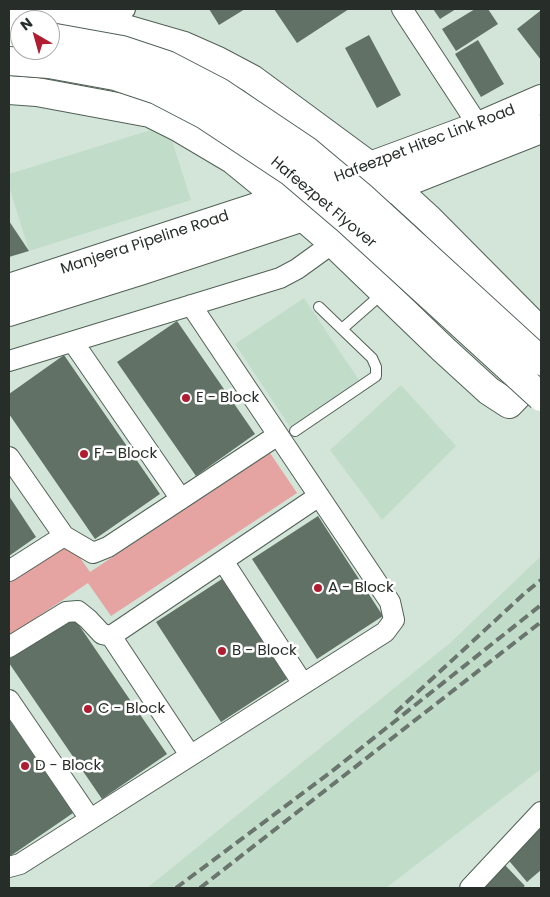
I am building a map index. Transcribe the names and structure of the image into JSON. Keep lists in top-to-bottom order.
{
  "streets": {
    "main road": ["Hafeezpet Hitec Link Road", "Hafeezpet Flyover", "Manjeera Pipeline Road"]
  },
  "crossings": [
    ["Hafeezpet Hitec Link Road", "Manjeera Pipeline Road"]
  ],
  "places": [
    "E - Block",
    "F - Block",
    "A - Block",
    "B - Block",
    "C - Block",
    "D - Block"
  ],
  "north": "top left"
}
